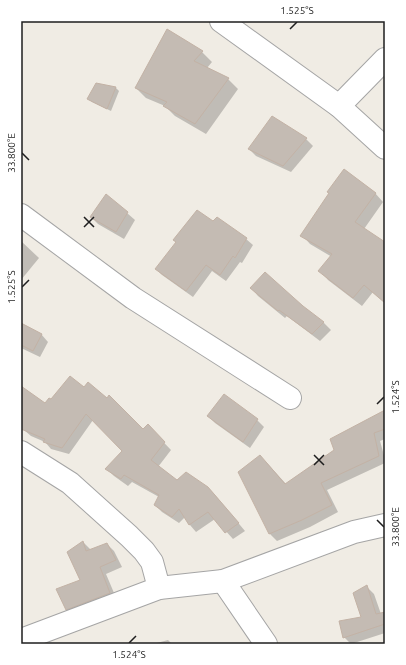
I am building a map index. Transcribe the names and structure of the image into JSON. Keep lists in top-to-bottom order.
{
  "coordinates": ["1.525°S", "33.800°E", "1.524°S"]
}
